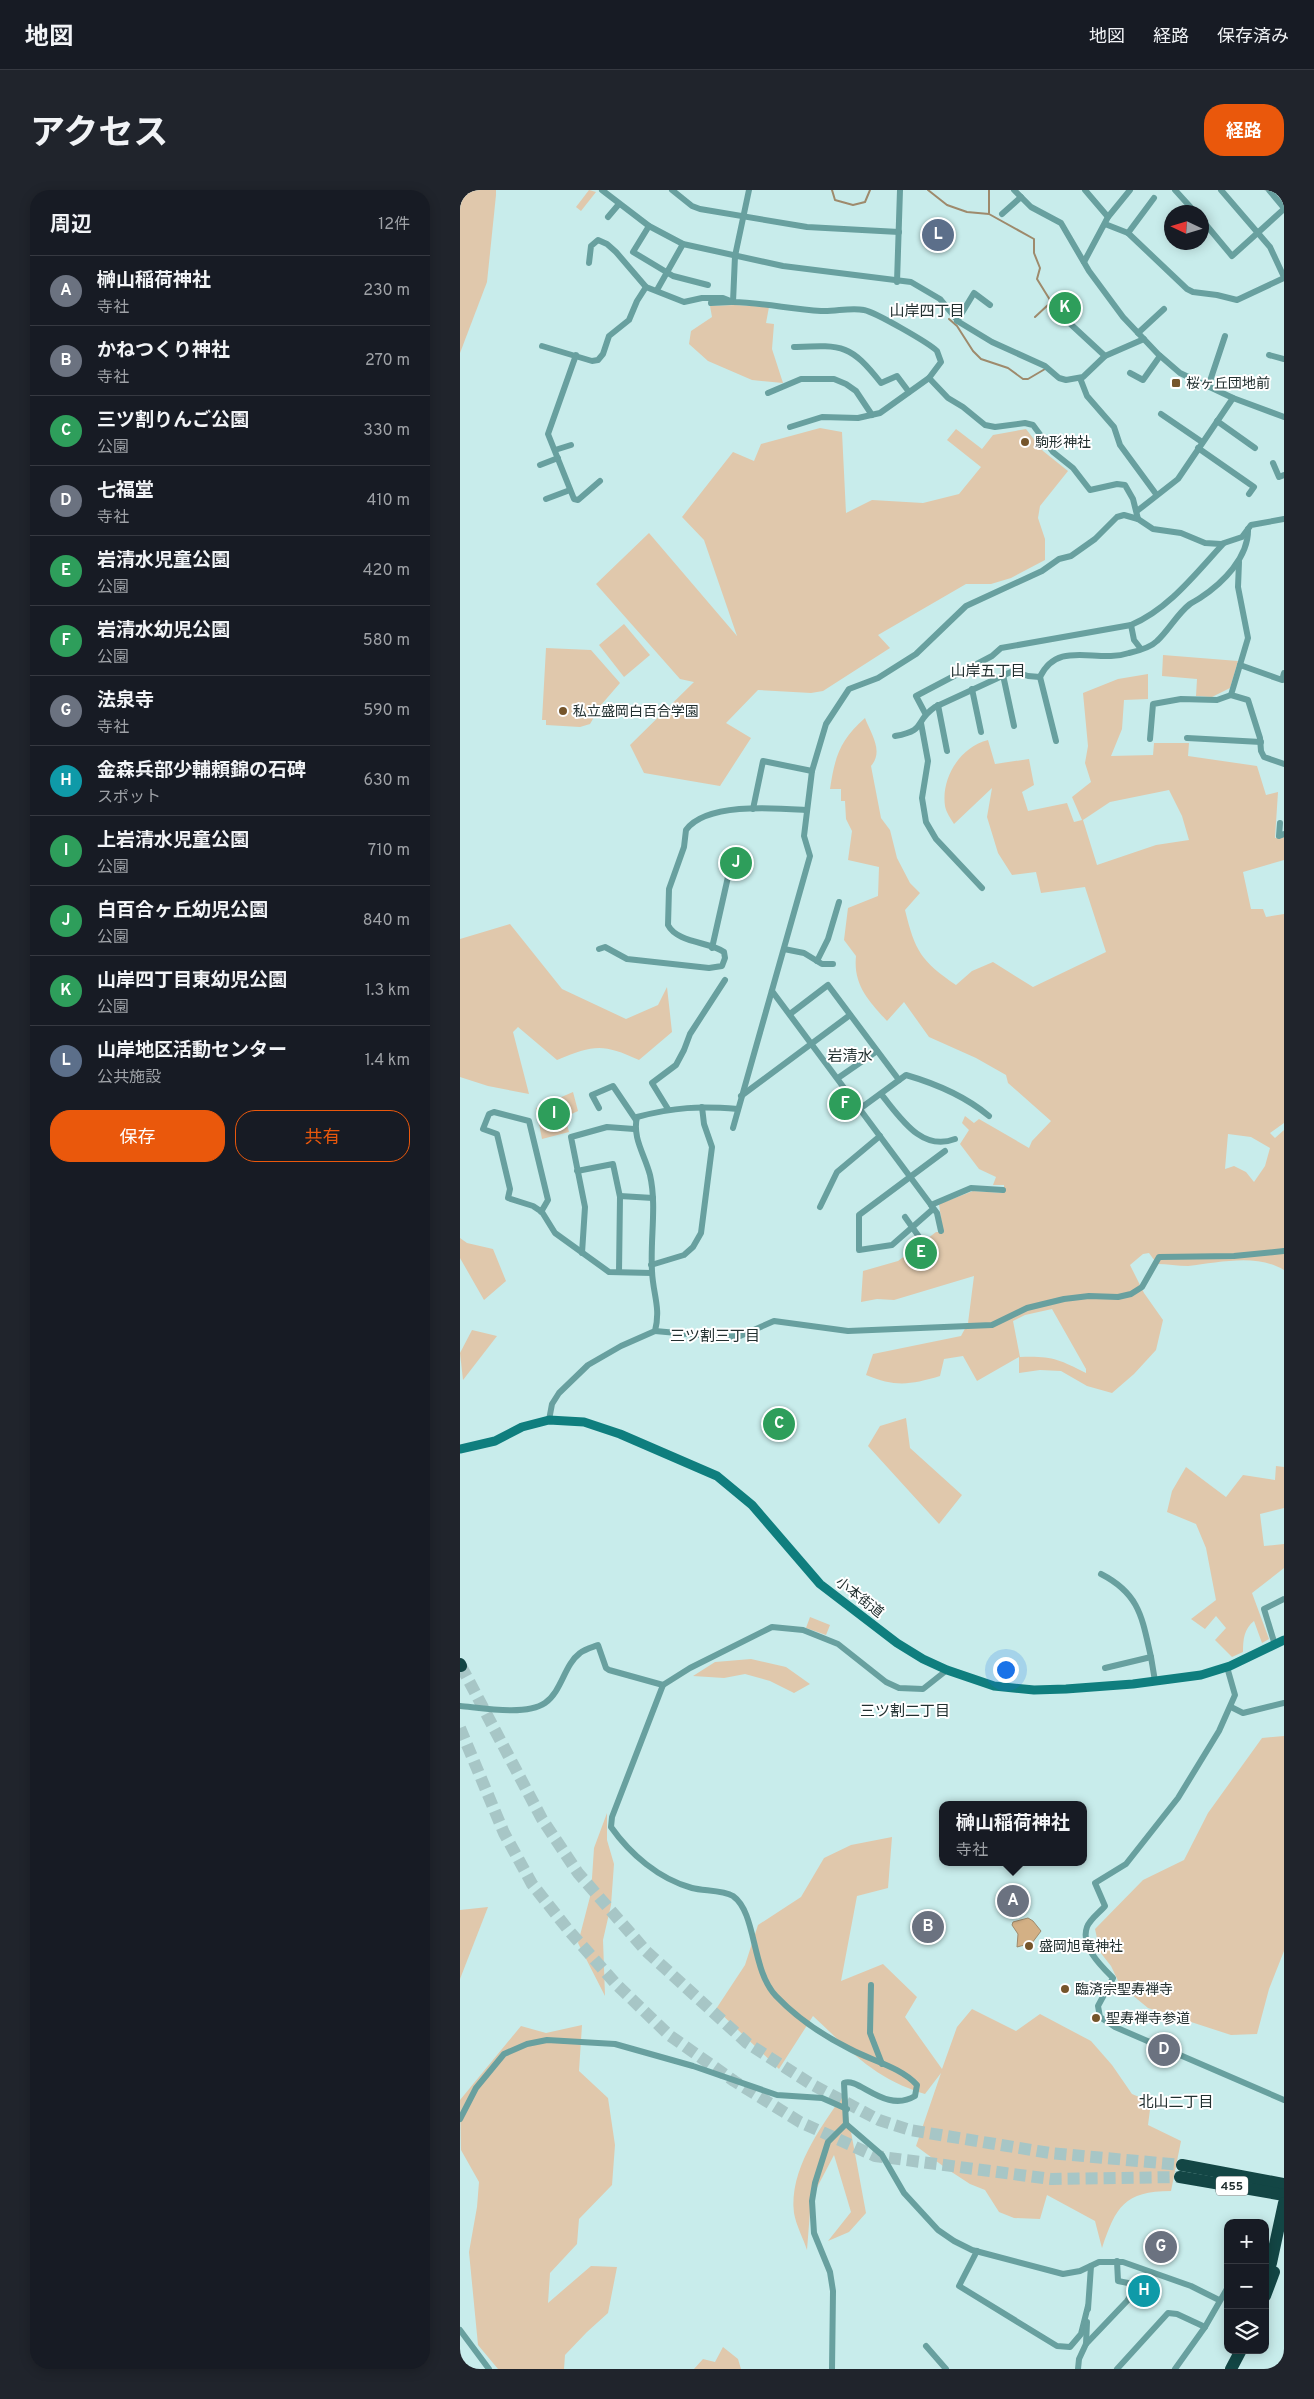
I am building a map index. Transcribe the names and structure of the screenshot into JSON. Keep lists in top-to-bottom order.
{
  "streets": {
    "highway": ["455"],
    "street": ["小本街道"]
  },
  "districts": [
    "山岸四丁目",
    "山岸五丁目",
    "岩清水",
    "三ツ割三丁目",
    "三ツ割二丁目",
    "北山二丁目"
  ],
  "places": {
    "transit": ["桜ヶ丘団地前"],
    "other": [
      "駒形神社",
      "私立盛岡白百合学園",
      "盛岡旭竜神社",
      "臨済宗聖寿禅寺",
      "聖寿禅寺参道"
    ]
  },
  "north": "left",
  "page": {
    "header": "地図",
    "nav": ["地図", "経路", "保存済み"],
    "title": "アクセス",
    "buttons": [
      "経路",
      ["保存", "共有"]
    ],
    "heading": ["周辺", "12件"],
    "pins": [
      "L",
      "K",
      "J",
      "F",
      "I",
      "E",
      "C",
      "A",
      "B",
      "D",
      "G",
      "H"
    ],
    "list": [
      {
        "mark": "A",
        "name": "榊山稲荷神社",
        "note": "寺社",
        "value": "230 m"
      },
      {
        "mark": "B",
        "name": "かねつくり神社",
        "note": "寺社",
        "value": "270 m"
      },
      {
        "mark": "C",
        "name": "三ツ割りんご公園",
        "note": "公園",
        "value": "330 m"
      },
      {
        "mark": "D",
        "name": "七福堂",
        "note": "寺社",
        "value": "410 m"
      },
      {
        "mark": "E",
        "name": "岩清水児童公園",
        "note": "公園",
        "value": "420 m"
      },
      {
        "mark": "F",
        "name": "岩清水幼児公園",
        "note": "公園",
        "value": "580 m"
      },
      {
        "mark": "G",
        "name": "法泉寺",
        "note": "寺社",
        "value": "590 m"
      },
      {
        "mark": "H",
        "name": "金森兵部少輔頼錦の石碑",
        "note": "スポット",
        "value": "630 m"
      },
      {
        "mark": "I",
        "name": "上岩清水児童公園",
        "note": "公園",
        "value": "710 m"
      },
      {
        "mark": "J",
        "name": "白百合ヶ丘幼児公園",
        "note": "公園",
        "value": "840 m"
      },
      {
        "mark": "K",
        "name": "山岸四丁目東幼児公園",
        "note": "公園",
        "value": "1.3 km"
      },
      {
        "mark": "L",
        "name": "山岸地区活動センター",
        "note": "公共施設",
        "value": "1.4 km"
      }
    ],
    "popup": ["榊山稲荷神社", "寺社"],
    "map_buttons": ["+", "−"]
  }
}
